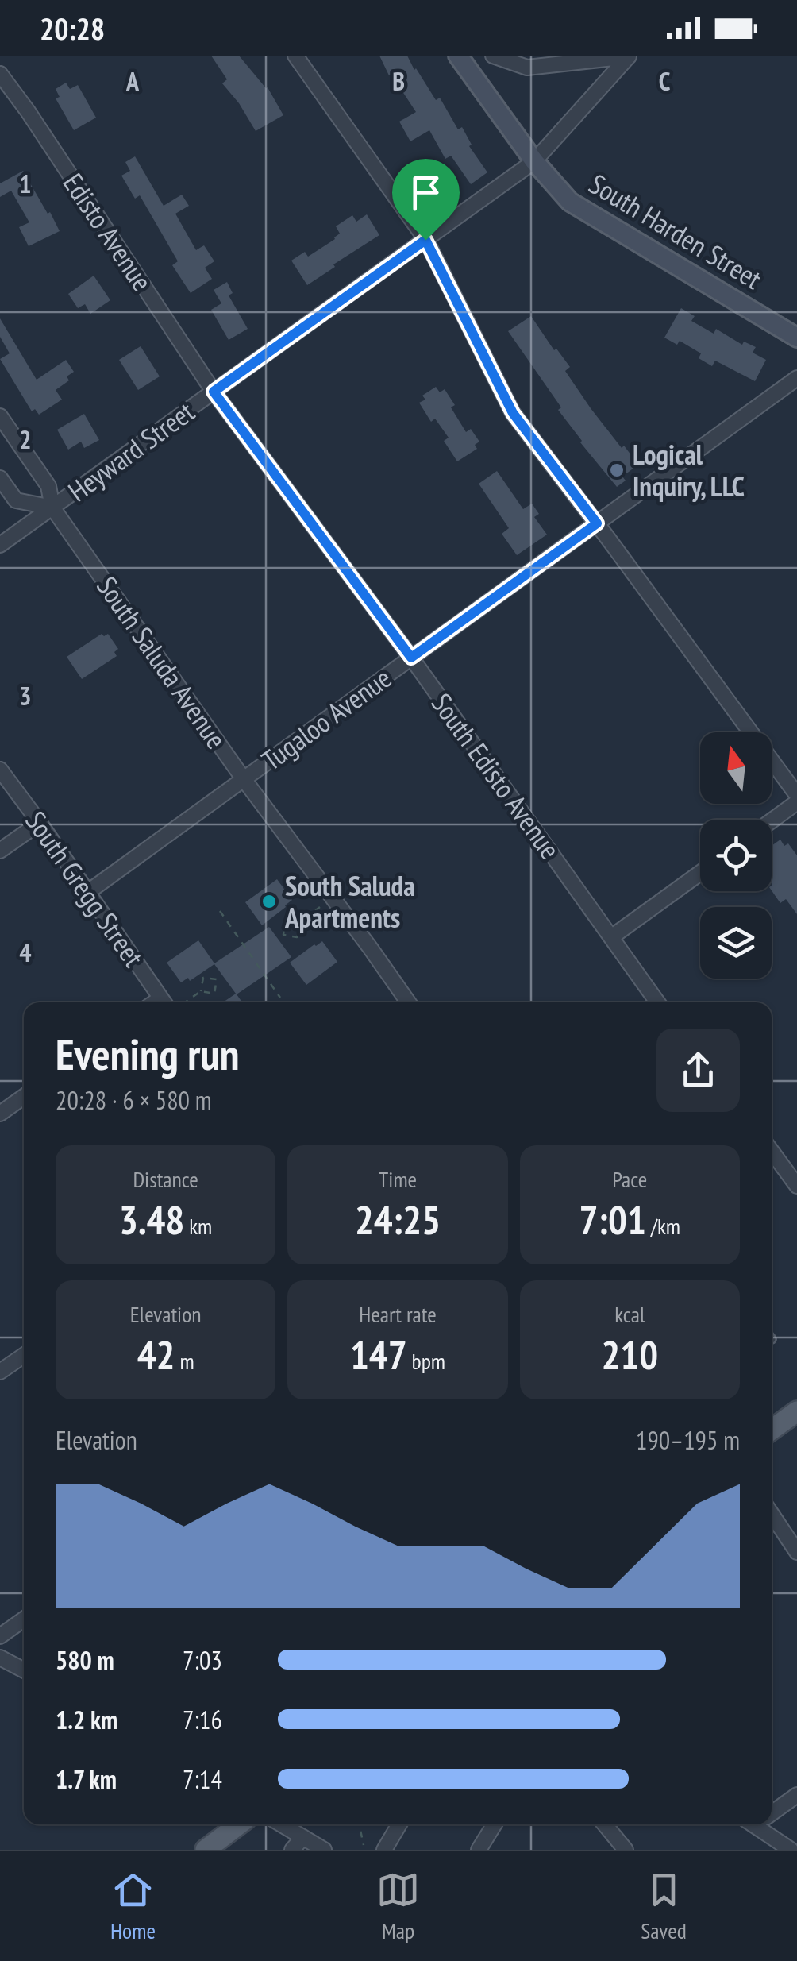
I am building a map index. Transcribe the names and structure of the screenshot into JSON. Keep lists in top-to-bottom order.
{
  "streets": {
    "main road": ["South Harden Street"],
    "street": [
      "Edisto Avenue",
      "Heyward Street",
      "South Saluda Avenue",
      "Tugaloo Avenue",
      "South Edisto Avenue",
      "South Gregg Street"
    ]
  },
  "crossings": [
    ["South Harden Street", "Heyward Street"],
    ["Edisto Avenue", "Heyward Street"],
    ["Edisto Avenue", "South Edisto Avenue"],
    ["Heyward Street", "South Saluda Avenue"],
    ["Heyward Street", "South Edisto Avenue"],
    ["South Saluda Avenue", "Tugaloo Avenue"],
    ["Tugaloo Avenue", "South Edisto Avenue"],
    ["Tugaloo Avenue", "South Gregg Street"]
  ],
  "places": ["Logical Inquiry, LLC", "South Saluda Apartments"],
  "north": "top",
  "page": {
    "status": "20:28",
    "heading": ["Evening run", "20:28 · 6 × 580 m"],
    "stats": [
      ["Distance", "3.48 km"],
      ["Time", "24:25"],
      ["Pace", "7:01 /km"],
      ["Elevation", "42 m"],
      ["Heart rate", "147 bpm"],
      ["kcal", "210"]
    ],
    "chart": ["Elevation", "190–195 m"],
    "list": [
      {
        "name": "580 m",
        "note": "7:03"
      },
      {
        "name": "1.2 km",
        "note": "7:16"
      },
      {
        "name": "1.7 km",
        "note": "7:14"
      }
    ],
    "tabs": ["Home", "Map", "Saved"]
  },
  "grid": {
    "columns": ["A", "B", "C"],
    "rows": [
      "1",
      "2",
      "3",
      "4"
    ]
  }
}
